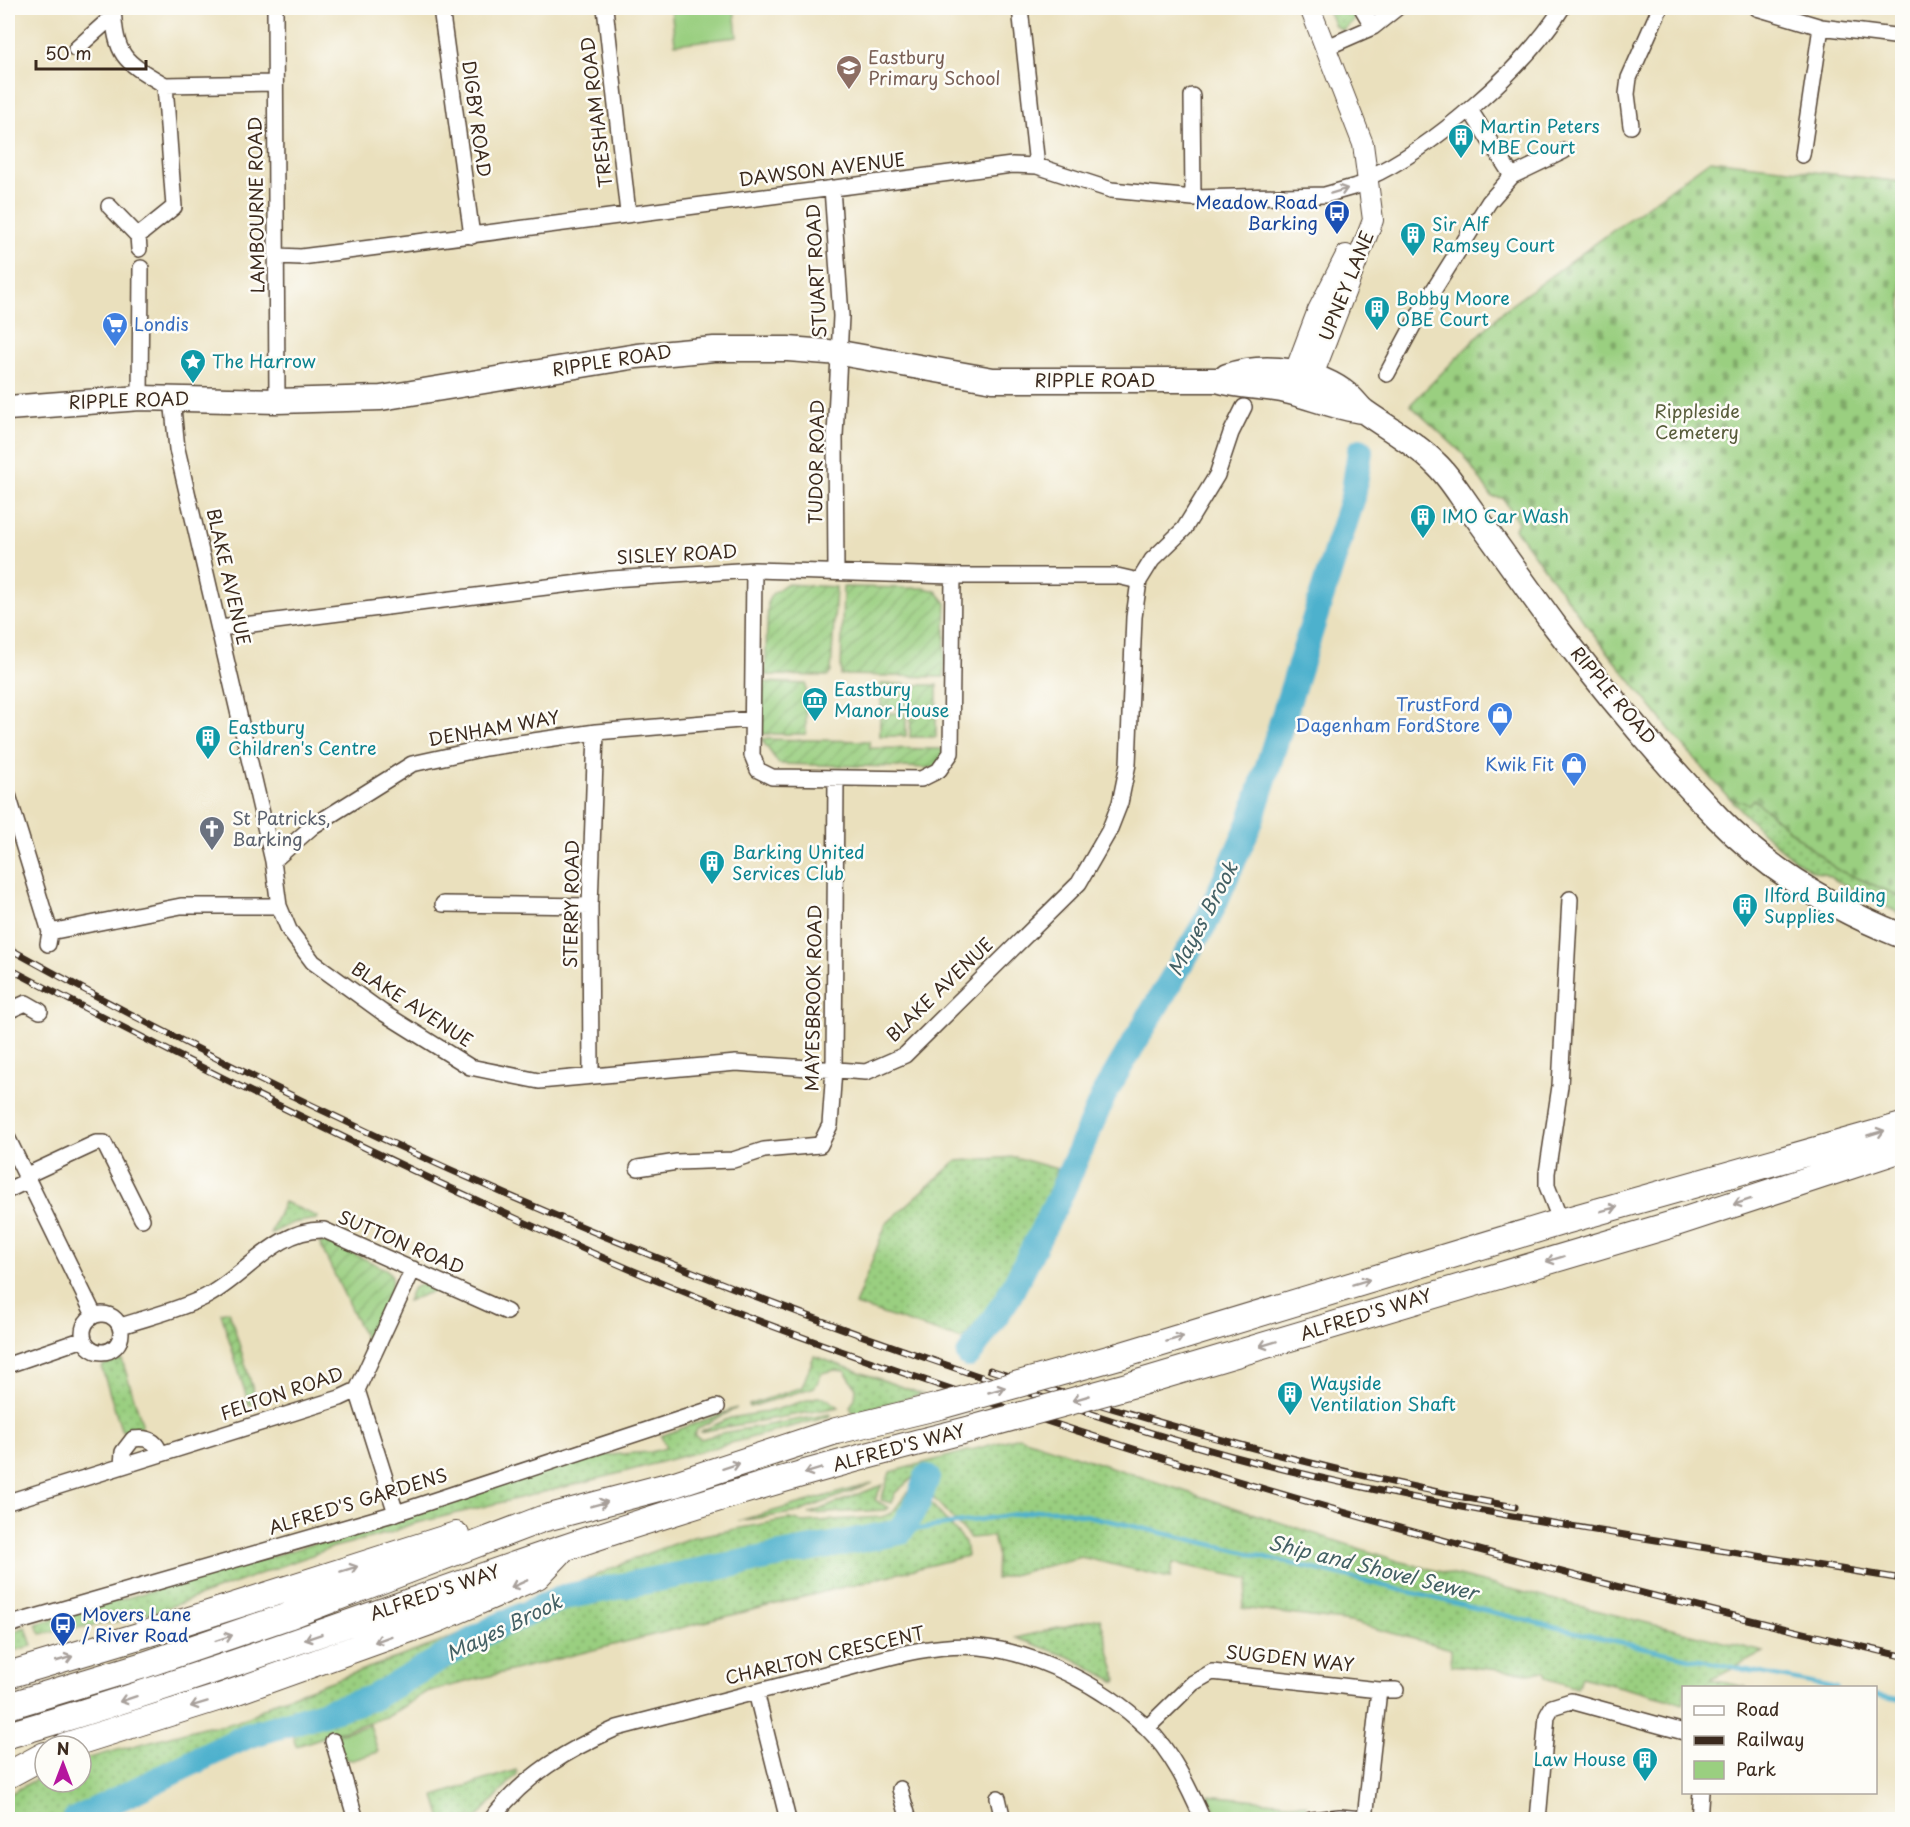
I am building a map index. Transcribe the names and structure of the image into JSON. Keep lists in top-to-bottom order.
{
  "streets": {
    "highway": ["ALFRED'S WAY"],
    "main road": ["RIPPLE ROAD"],
    "street": [
      "TRESHAM ROAD",
      "DIGBY ROAD",
      "DAWSON AVENUE",
      "LAMBOURNE ROAD",
      "STUART ROAD",
      "UPNEY LANE",
      "TUDOR ROAD",
      "SISLEY ROAD",
      "BLAKE AVENUE",
      "DENHAM WAY",
      "STERRY ROAD",
      "MAYESBROOK ROAD",
      "SUTTON ROAD",
      "FELTON ROAD",
      "ALFRED'S GARDENS",
      "CHARLTON CRESCENT",
      "SUGDEN WAY"
    ]
  },
  "crossings": [
    ["TRESHAM ROAD", "DAWSON AVENUE"],
    ["DIGBY ROAD", "DAWSON AVENUE"],
    ["DAWSON AVENUE", "LAMBOURNE ROAD"],
    ["DAWSON AVENUE", "STUART ROAD"],
    ["DAWSON AVENUE", "UPNEY LANE"],
    ["LAMBOURNE ROAD", "RIPPLE ROAD"],
    ["STUART ROAD", "RIPPLE ROAD"],
    ["STUART ROAD", "TUDOR ROAD"],
    ["UPNEY LANE", "RIPPLE ROAD"],
    ["RIPPLE ROAD", "TUDOR ROAD"],
    ["RIPPLE ROAD", "BLAKE AVENUE"],
    ["TUDOR ROAD", "SISLEY ROAD"],
    ["SISLEY ROAD", "BLAKE AVENUE"],
    ["BLAKE AVENUE", "DENHAM WAY"],
    ["BLAKE AVENUE", "STERRY ROAD"],
    ["BLAKE AVENUE", "MAYESBROOK ROAD"],
    ["DENHAM WAY", "STERRY ROAD"],
    ["SUTTON ROAD", "FELTON ROAD"],
    ["CHARLTON CRESCENT", "SUGDEN WAY"]
  ],
  "water": ["Mayes Brook", "Ship and Shovel Sewer"],
  "parks": ["Rippleside Cemetery"],
  "places": {
    "school or university": ["Eastbury Primary School"],
    "building": [
      "Martin Peters MBE Court",
      "Sir Alf Ramsey Court",
      "Bobby Moore OBE Court",
      "IMO Car Wash",
      "Eastbury Children's Centre",
      "Barking United Services Club",
      "Ilford Building Supplies",
      "Wayside Ventilation Shaft",
      "Law House"
    ],
    "bus stop": ["Meadow Road Barking", "Movers Lane / River Road"],
    "supermarket": ["Londis"],
    "place": ["The Harrow"],
    "museum": ["Eastbury Manor House"],
    "shop": ["TrustFord Dagenham FordStore", "Kwik Fit"],
    "church": ["St Patricks, Barking"]
  },
  "legend": ["Road", "Railway", "Park"],
  "scale_bar": "50 m",
  "north": "top"
}
